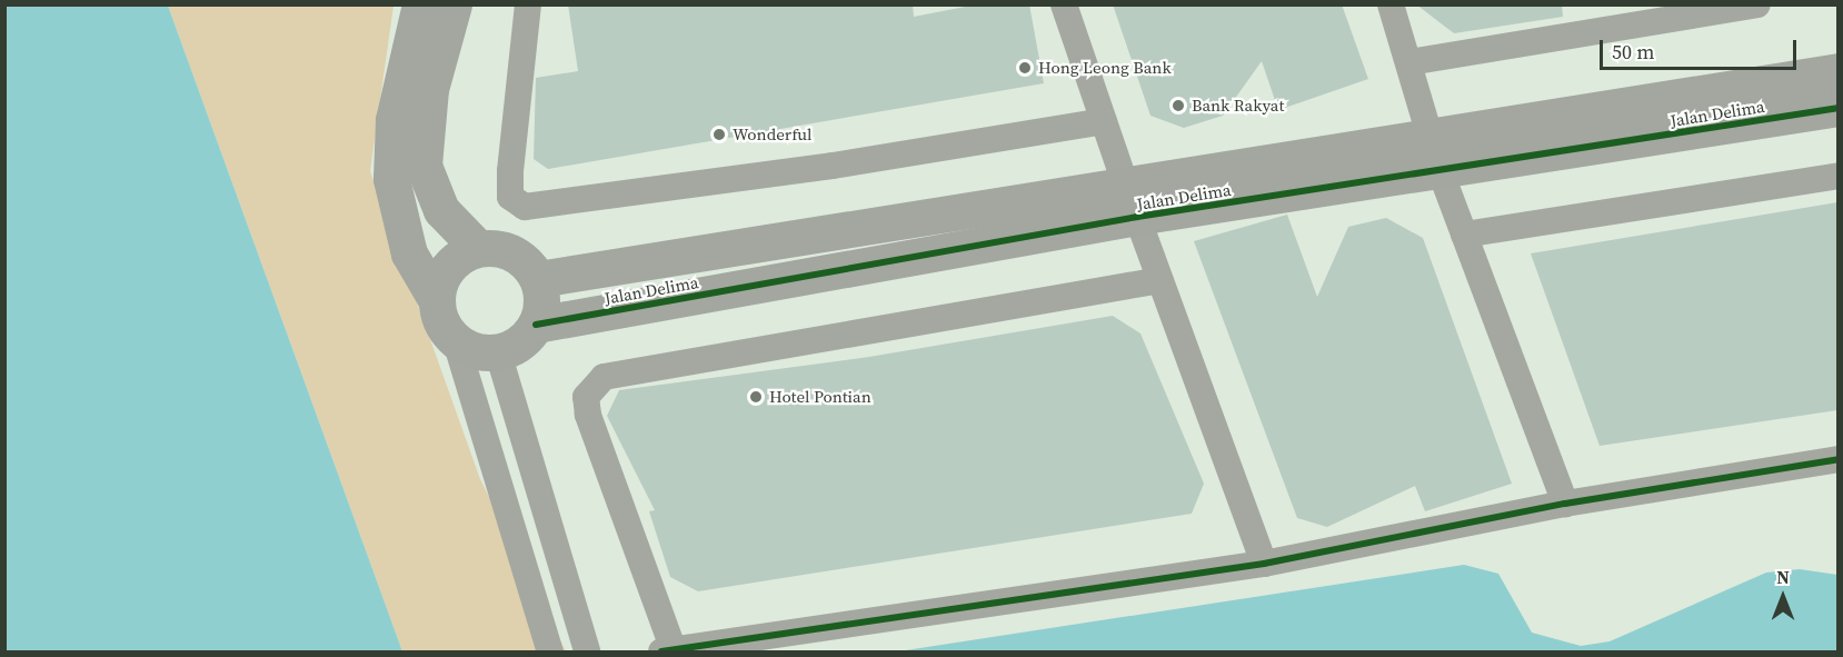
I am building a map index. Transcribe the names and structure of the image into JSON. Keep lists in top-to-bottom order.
{
  "streets": {
    "street": ["Jalan Delima"]
  },
  "places": [
    "Hong Leong Bank",
    "Bank Rakyat",
    "Wonderful",
    "Hotel Pontian"
  ],
  "scale_bar": "50 m",
  "north": "top"
}
